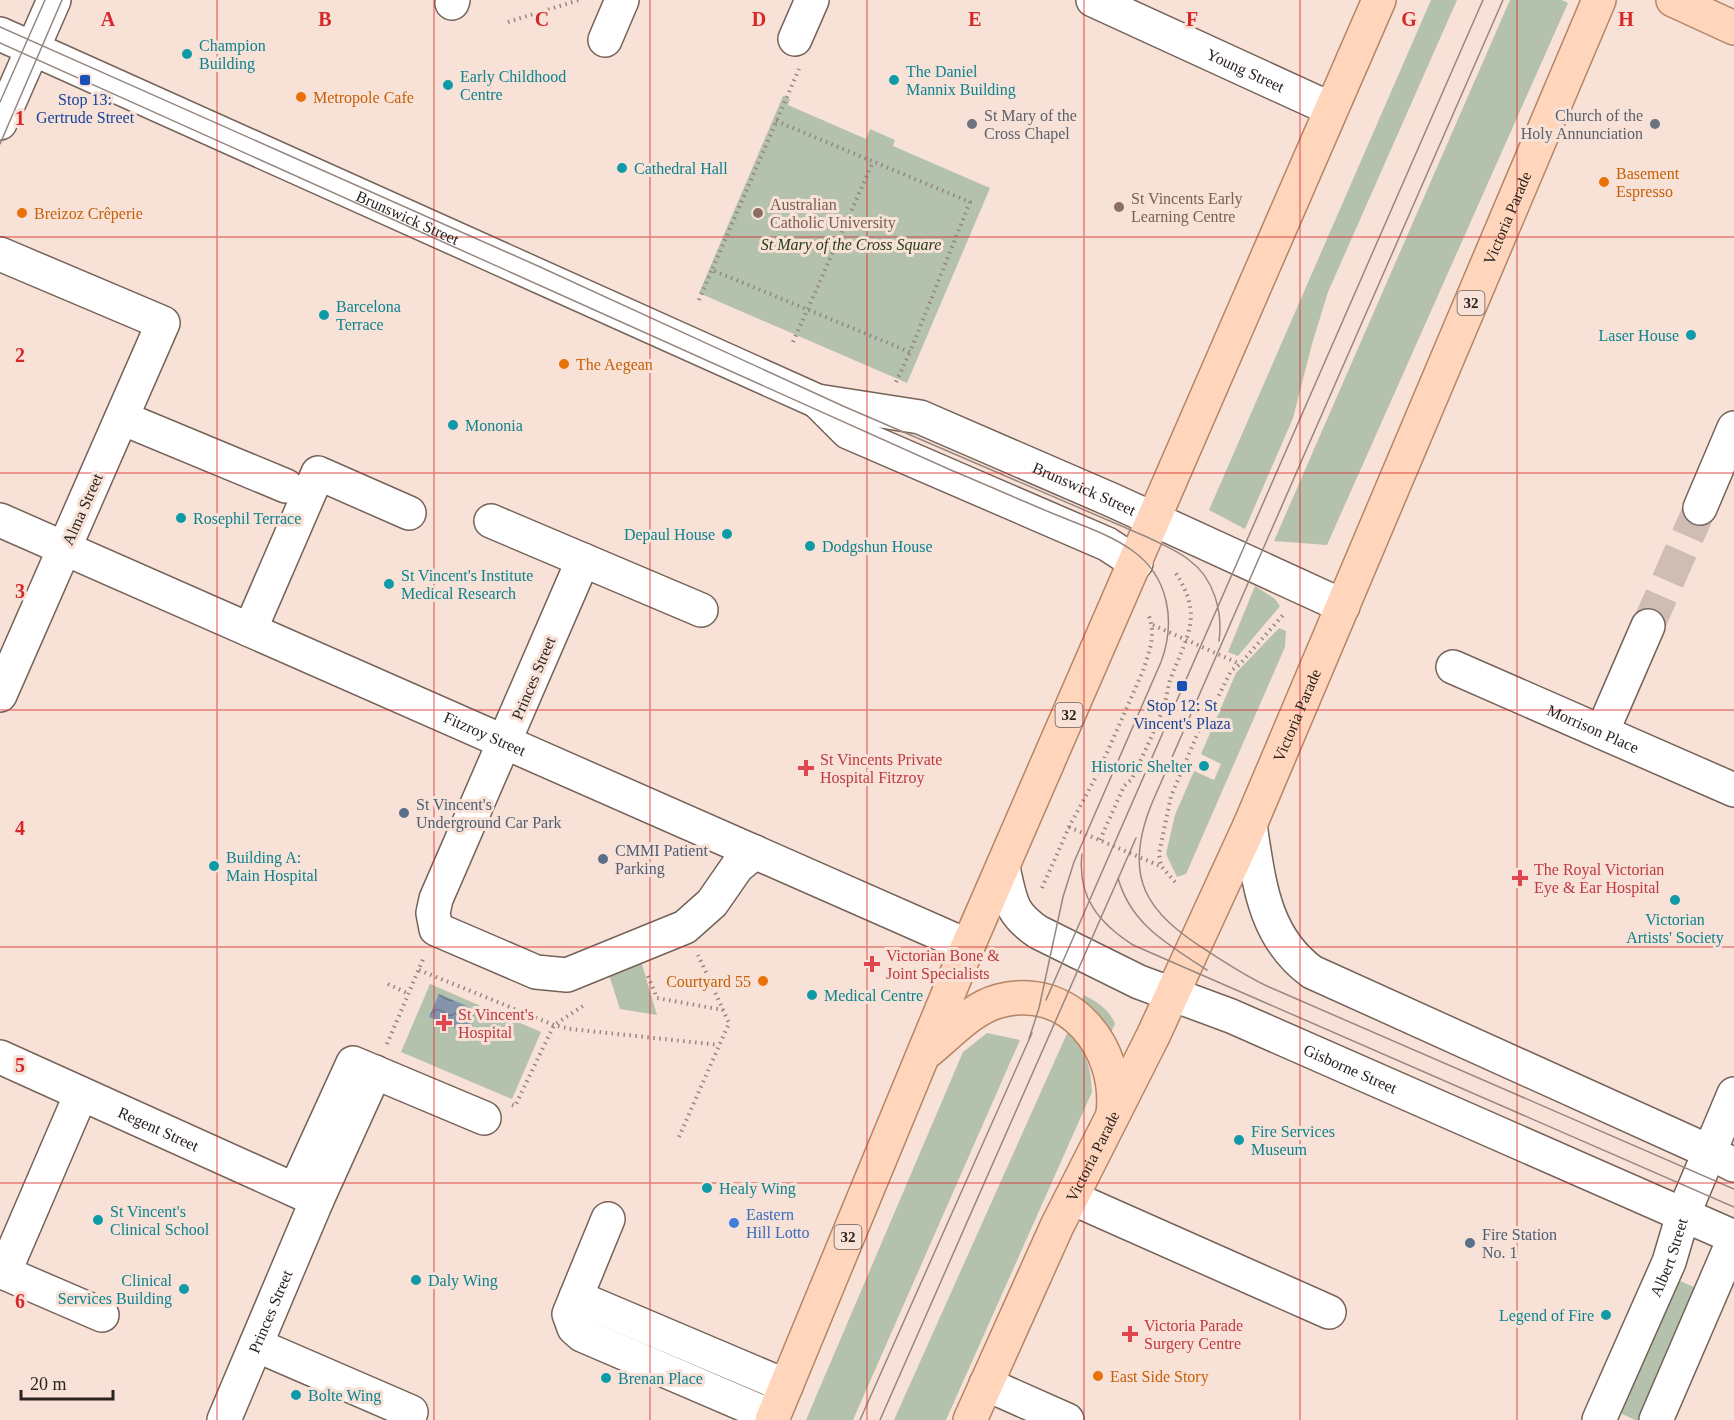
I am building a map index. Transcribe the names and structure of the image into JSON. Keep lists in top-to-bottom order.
{
  "streets": {
    "main road": ["Victoria Parade", "32"],
    "street": [
      "Young Street",
      "Brunswick Street",
      "Alma Street",
      "Princes Street",
      "Morrison Place",
      "Fitzroy Street",
      "Gisborne Street",
      "Regent Street",
      "Albert Street"
    ]
  },
  "crossings": [
    ["Young Street", "32"],
    ["Brunswick Street", "Victoria Parade"],
    ["Brunswick Street", "32"],
    ["Victoria Parade", "Gisborne Street"],
    ["32", "Fitzroy Street"],
    ["32", "Gisborne Street"],
    ["Alma Street", "Fitzroy Street"],
    ["Princes Street", "Fitzroy Street"],
    ["Princes Street", "Regent Street"],
    ["Gisborne Street", "Albert Street"]
  ],
  "parks": ["St Mary of the Cross Square"],
  "places": {
    "other": [
      "Champion Building",
      "The Daniel Mannix Building",
      "Early Childhood Centre",
      "Metropole Cafe",
      "St Mary of the Cross Chapel",
      "Church of the Holy Annunciation",
      "Cathedral Hall",
      "Basement Espresso",
      "St Vincents Early Learning Centre",
      "Breizoz Crêperie",
      "Australian Catholic University",
      "Barcelona Terrace",
      "Laser House",
      "The Aegean",
      "Mononia",
      "Rosephil Terrace",
      "Depaul House",
      "Dodgshun House",
      "St Vincent's Institute Medical Research",
      "Historic Shelter",
      "St Vincent's Underground Car Park",
      "CMMI Patient Parking",
      "Building A: Main Hospital",
      "Victorian Artists' Society",
      "Courtyard 55",
      "Medical Centre",
      "Fire Services Museum",
      "Healy Wing",
      "St Vincent's Clinical School",
      "Eastern Hill Lotto",
      "Fire Station No. 1",
      "Daly Wing",
      "Clinical Services Building",
      "Legend of Fire",
      "East Side Story",
      "Brenan Place",
      "Bolte Wing"
    ],
    "transit": ["Stop 13: Gertrude Street", "Stop 12: St Vincent's Plaza"],
    "health": [
      "St Vincents Private Hospital Fitzroy",
      "The Royal Victorian Eye & Ear Hospital",
      "Victorian Bone & Joint Specialists",
      "St Vincent's Hospital",
      "Victoria Parade Surgery Centre"
    ]
  },
  "scale_bar": "20 m",
  "grid": {
    "columns": [
      "A",
      "B",
      "C",
      "D",
      "E",
      "F",
      "G",
      "H"
    ],
    "rows": [
      "1",
      "2",
      "3",
      "4",
      "5",
      "6"
    ]
  }
}
